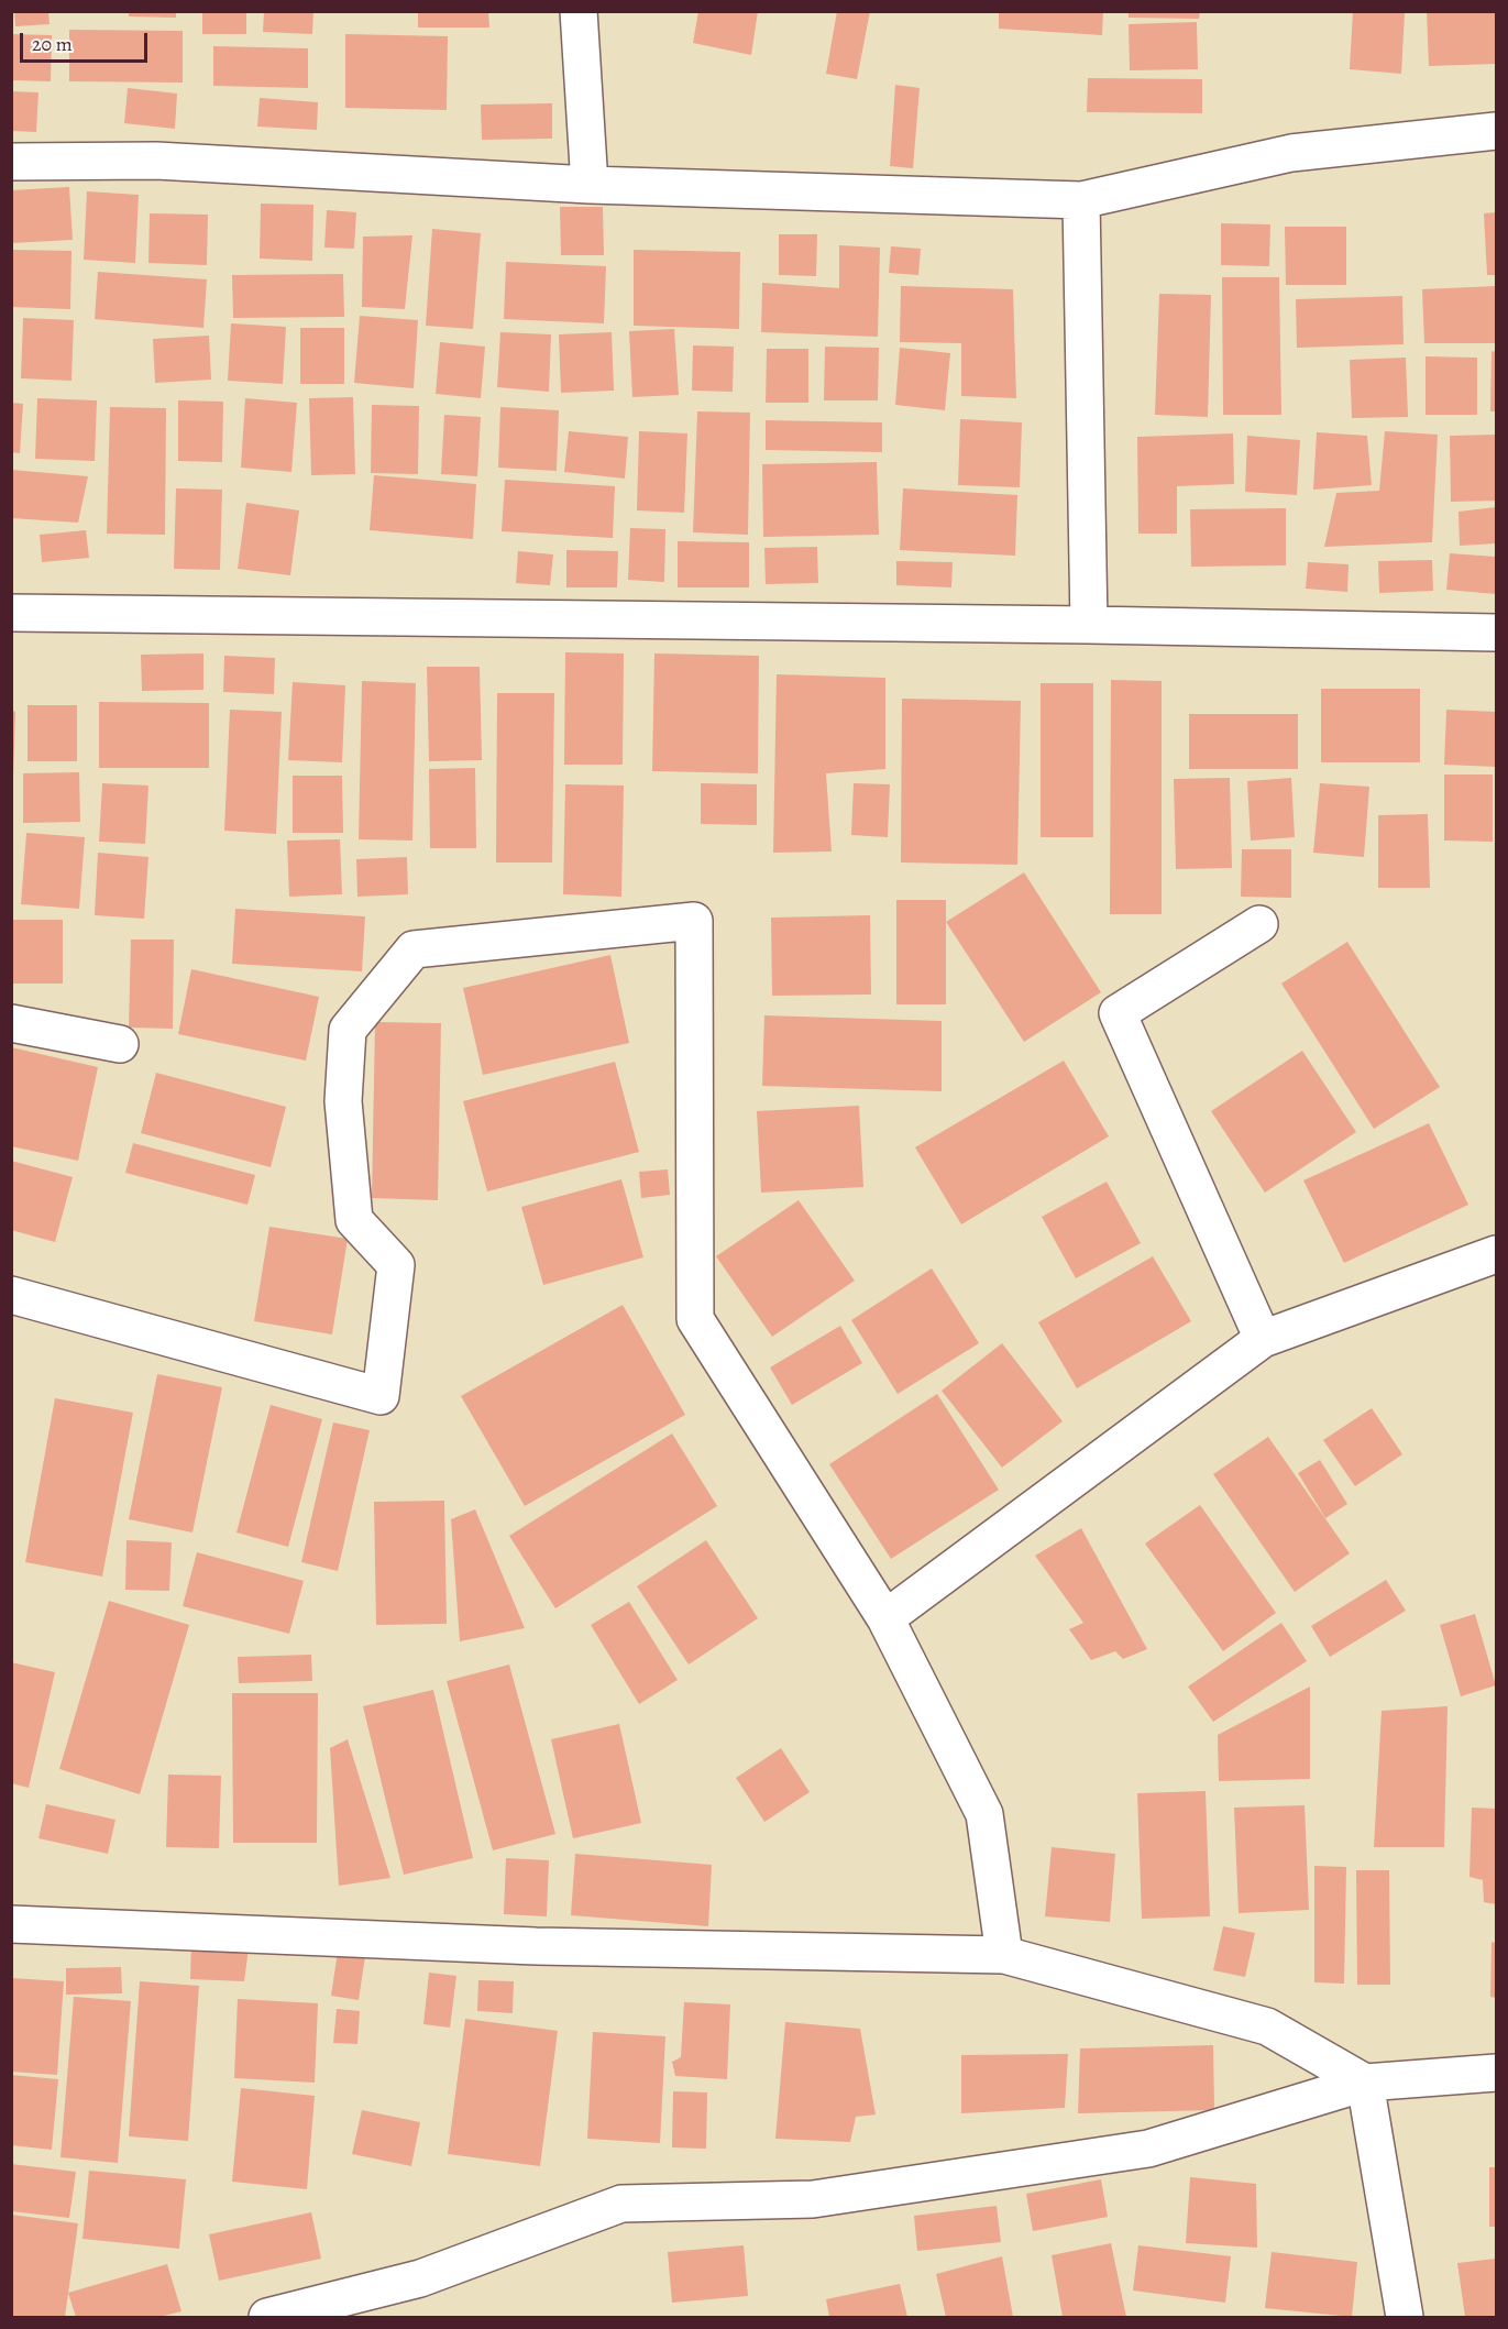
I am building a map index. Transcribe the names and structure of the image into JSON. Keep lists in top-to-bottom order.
{
  "scale_bar": "20 m"
}
